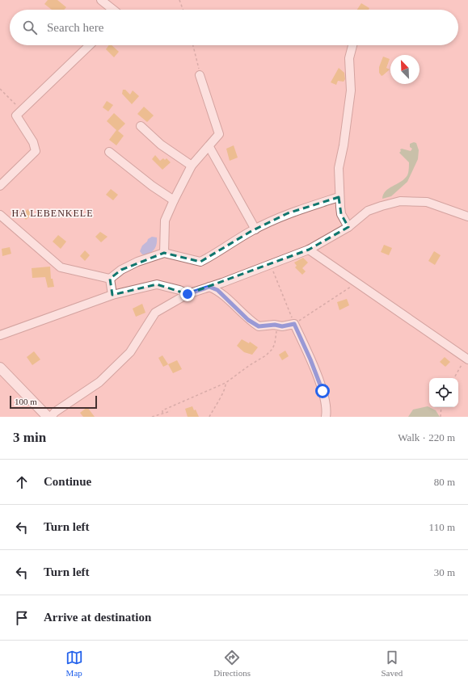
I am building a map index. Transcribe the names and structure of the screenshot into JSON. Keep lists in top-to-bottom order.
{
  "districts": ["HA LEBENKELE"],
  "scale_bar": "100 m",
  "north": "top left",
  "page": {
    "search": "Search here",
    "scale": "100 m",
    "heading": ["3 min", "Walk · 220 m"],
    "list": [
      ["Continue", "80 m"],
      ["Turn left", "110 m"],
      ["Turn left", "30 m"],
      "Arrive at destination"
    ],
    "nav": ["Map", "Directions", "Saved"]
  }
}
